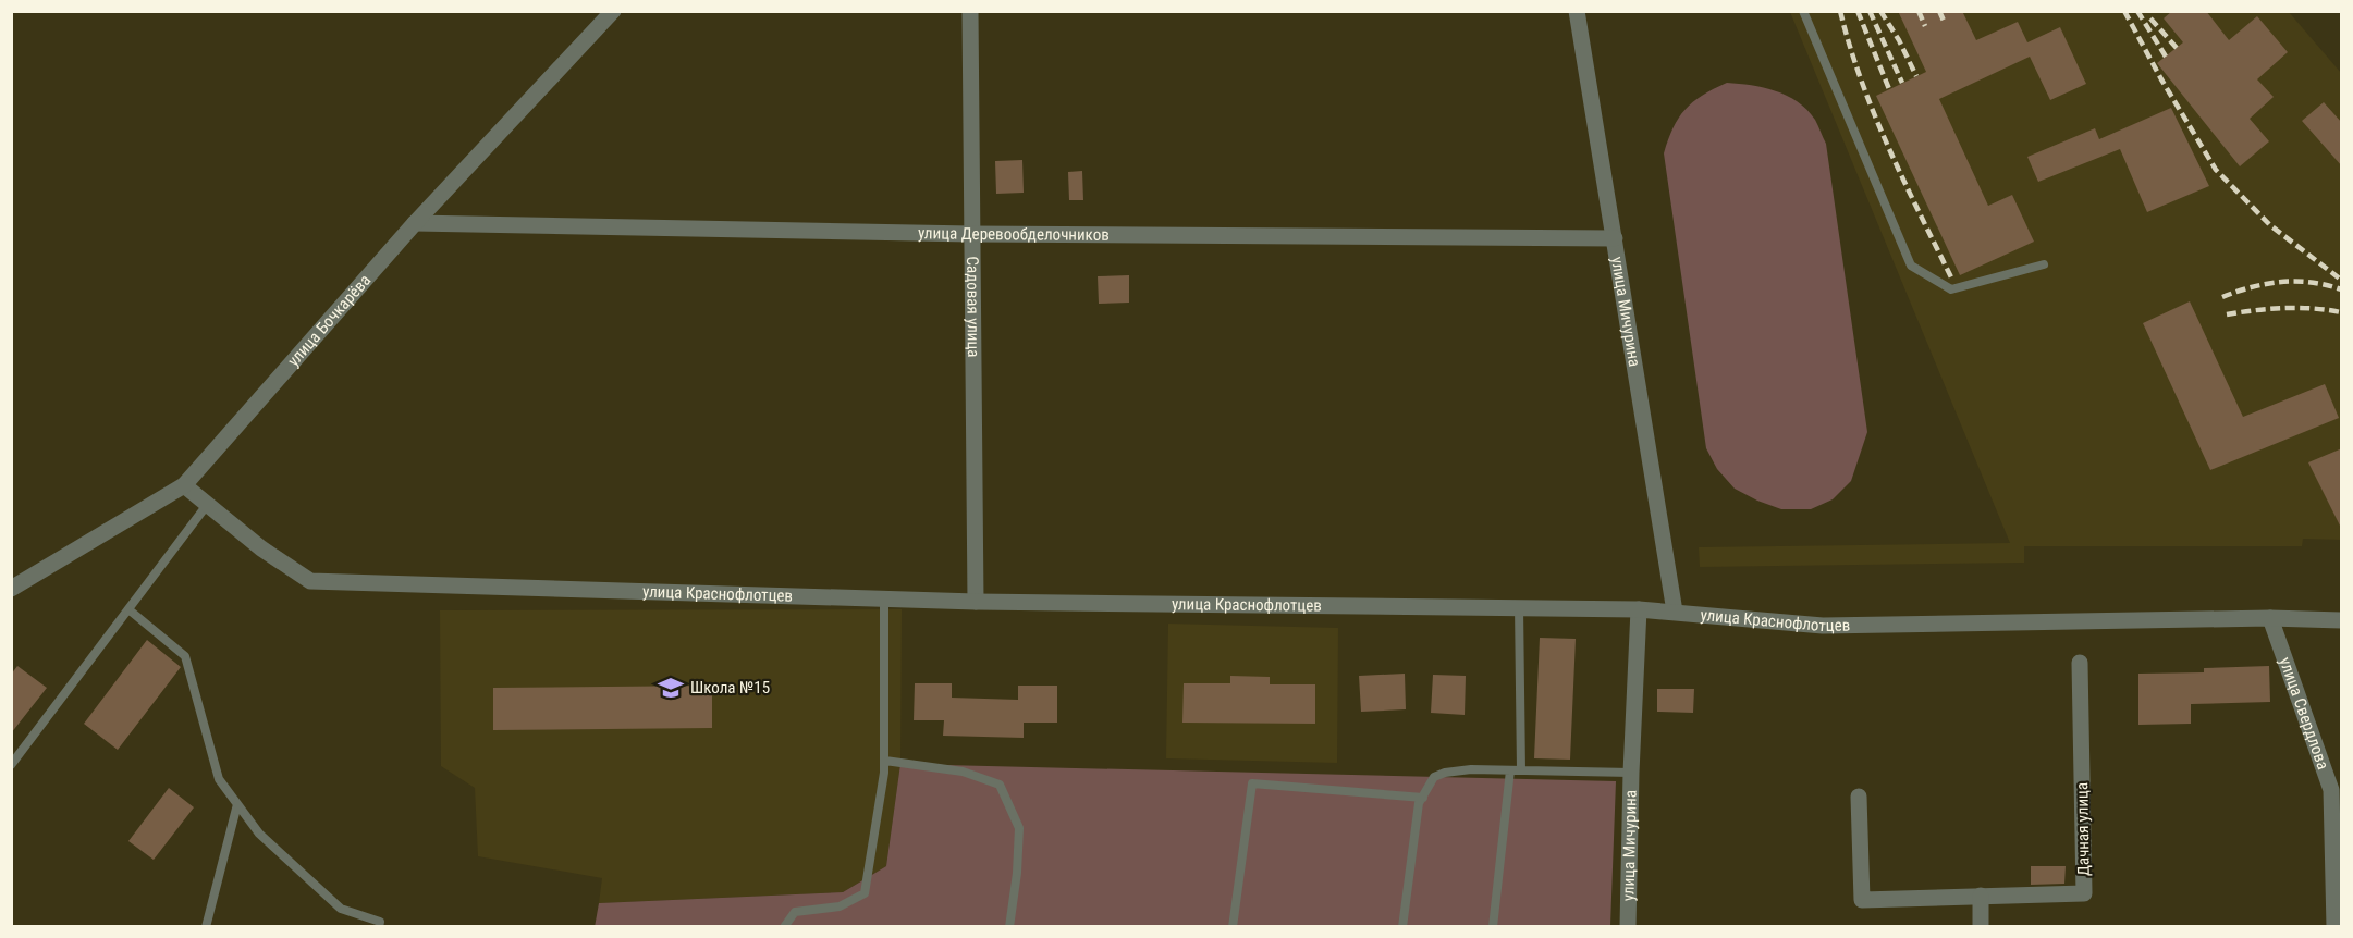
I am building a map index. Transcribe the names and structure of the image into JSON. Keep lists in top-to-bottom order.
{
  "streets": {
    "street": [
      "улица Деревообделочников",
      "Садовая улица",
      "улица Мичурина",
      "улица Бочкарёва",
      "улица Краснофлотцев",
      "улица Свердлова",
      "Дачная улица"
    ]
  },
  "crossings": [
    ["улица Деревообделочников", "Садовая улица"],
    ["улица Деревообделочников", "улица Мичурина"],
    ["улица Деревообделочников", "улица Бочкарёва"],
    ["Садовая улица", "улица Краснофлотцев"],
    ["улица Мичурина", "улица Краснофлотцев"],
    ["улица Бочкарёва", "улица Краснофлотцев"],
    ["улица Краснофлотцев", "улица Свердлова"]
  ],
  "places": {
    "school or university": ["Школа №15"]
  }
}
